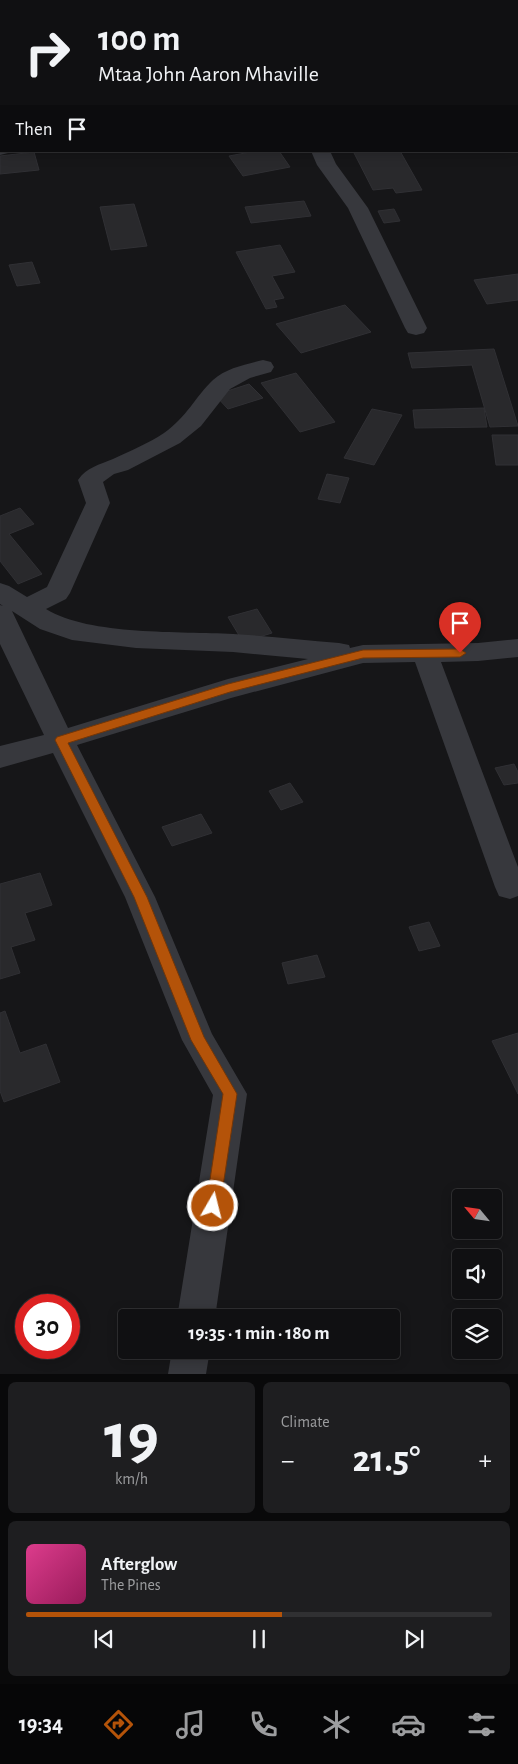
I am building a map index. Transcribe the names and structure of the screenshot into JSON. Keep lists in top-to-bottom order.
{
  "north": "top left",
  "page": {
    "turn": ["100 m", "Mtaa John Aaron Mhaville"],
    "then": "Then",
    "limit": "30",
    "trip": "19:35 · 1 min · 180 m",
    "tile": [
      ["19", "km/h"],
      "Climate"
    ],
    "heat": ["−", "21.5°", "+"],
    "song": ["Afterglow", "The Pines"],
    "tabs": "19:34"
  }
}
